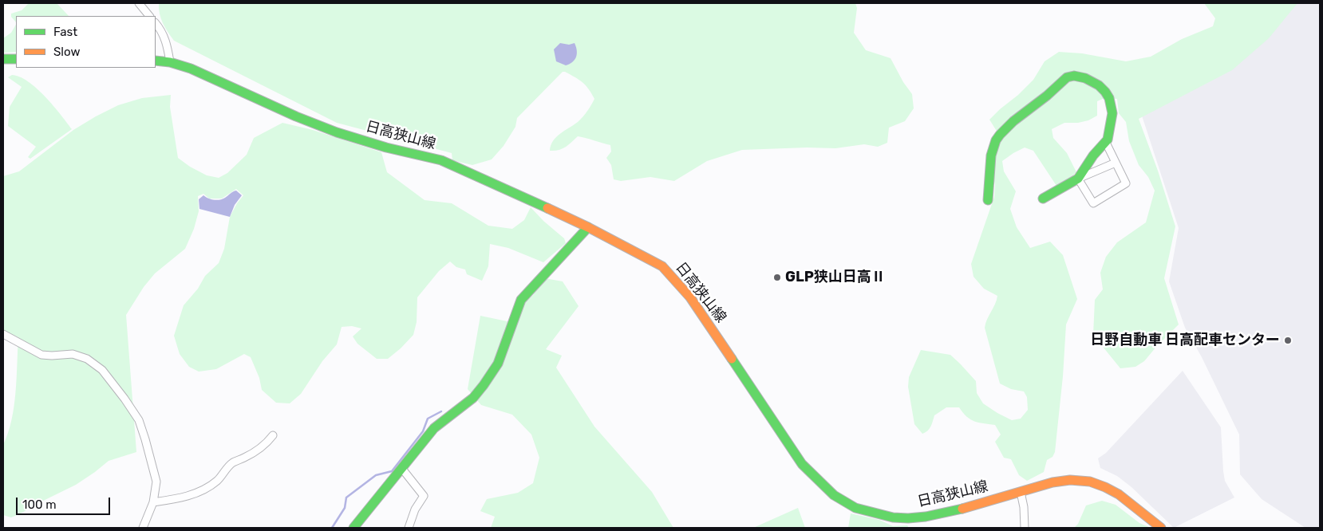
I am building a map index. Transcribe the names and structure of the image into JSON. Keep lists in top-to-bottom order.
{
  "streets": {
    "main road": ["日高狭山線"]
  },
  "places": ["GLP狭山日高Ⅱ", "日野自動車 日高配車センター"],
  "legend": ["Fast", "Slow"],
  "scale_bar": "100 m"
}
